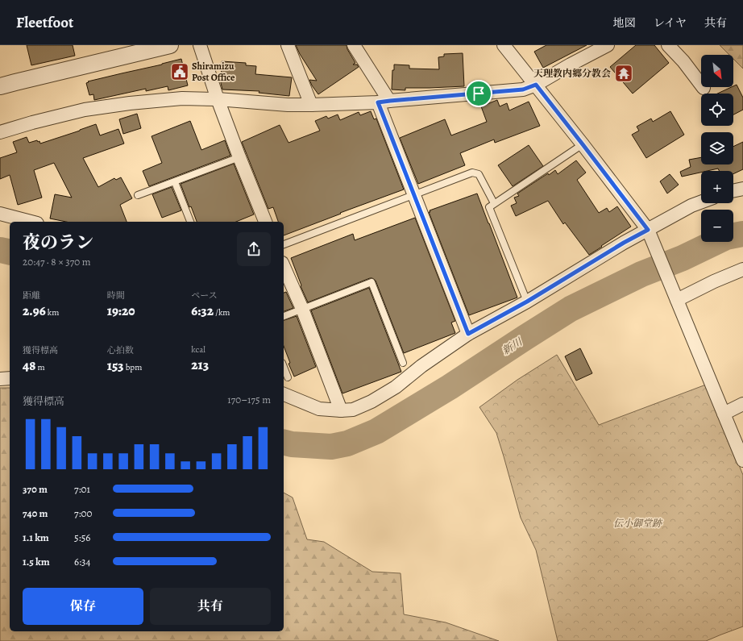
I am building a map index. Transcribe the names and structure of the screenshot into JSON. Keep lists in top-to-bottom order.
{
  "water": ["新川"],
  "parks": ["伝小御堂跡"],
  "places": {
    "public building": ["Shiramizu Post Office"],
    "temple": ["天理教内郷分教会"]
  },
  "north": "bottom right",
  "page": {
    "header": "Fleetfoot",
    "nav": ["地図", "レイヤ", "共有"],
    "map_buttons": ["+", "−"],
    "heading": ["夜のラン", "20:47 · 8 × 370 m"],
    "stats": [
      ["距離", "2.96 km"],
      ["時間", "19:20"],
      ["ペース", "6:32 /km"],
      ["獲得標高", "48 m"],
      ["心拍数", "153 bpm"],
      ["kcal", "213"]
    ],
    "chart": ["獲得標高", "170–175 m"],
    "list": [
      {
        "name": "370 m",
        "note": "7:01"
      },
      {
        "name": "740 m",
        "note": "7:00"
      },
      {
        "name": "1.1 km",
        "note": "5:56"
      },
      {
        "name": "1.5 km",
        "note": "6:34"
      }
    ],
    "buttons": ["保存", "共有"]
  }
}
